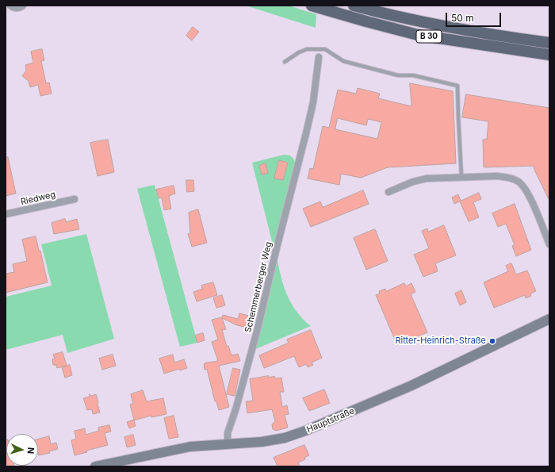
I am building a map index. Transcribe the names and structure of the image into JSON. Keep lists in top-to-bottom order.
{
  "streets": {
    "highway": ["B 30"],
    "main road": ["Hauptstraße"],
    "street": ["Riedweg", "Schemmerberger Weg"]
  },
  "crossings": [
    ["Schemmerberger Weg", "Hauptstraße"]
  ],
  "places": ["Ritter-Heinrich-Straße"],
  "scale_bar": "50 m",
  "north": "right"
}
